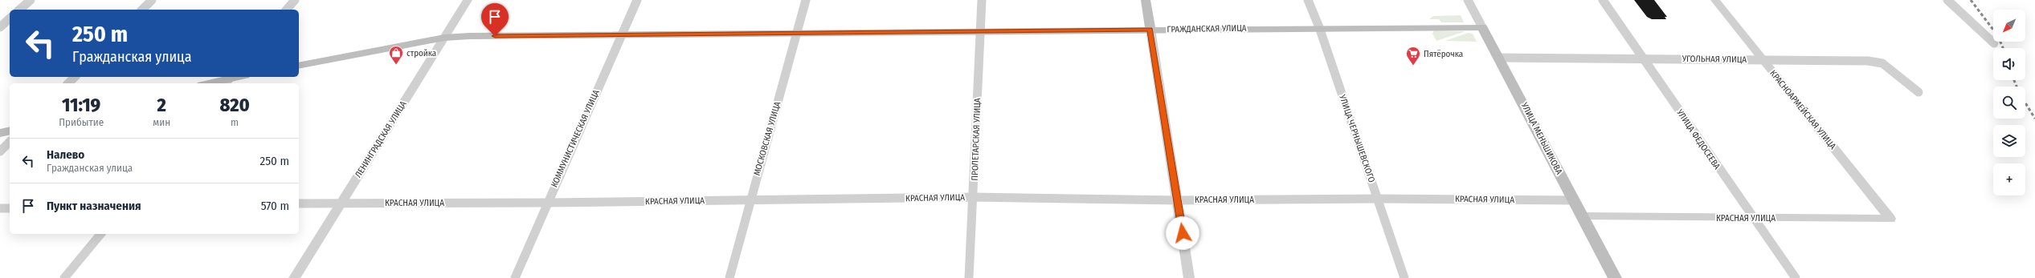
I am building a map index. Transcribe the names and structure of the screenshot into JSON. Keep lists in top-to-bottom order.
{
  "streets": {
    "main road": ["ГРАЖДАНСКАЯ УЛИЦА", "УЛИЦА МЕНЬШИКОВА"],
    "street": [
      "УГОЛЬНАЯ УЛИЦА",
      "КРАСНОАРМЕЙСКАЯ УЛИЦА",
      "КОММУНИСТИЧЕСКАЯ УЛИЦА",
      "МОСКОВСКАЯ УЛИЦА",
      "УЛИЦА ЧЕРНЫШЕВСКОГО",
      "ЛЕНИНГРАДСКАЯ УЛИЦА",
      "ПРОЛЕТАРСКАЯ УЛИЦА",
      "УЛИЦА ФЕДОСЕЕВА",
      "КРАСНАЯ УЛИЦА"
    ]
  },
  "crossings": [
    ["ГРАЖДАНСКАЯ УЛИЦА", "КОММУНИСТИЧЕСКАЯ УЛИЦА"],
    ["ГРАЖДАНСКАЯ УЛИЦА", "МОСКОВСКАЯ УЛИЦА"],
    ["ГРАЖДАНСКАЯ УЛИЦА", "УЛИЦА ЧЕРНЫШЕВСКОГО"],
    ["ГРАЖДАНСКАЯ УЛИЦА", "УЛИЦА МЕНЬШИКОВА"],
    ["ГРАЖДАНСКАЯ УЛИЦА", "ЛЕНИНГРАДСКАЯ УЛИЦА"],
    ["ГРАЖДАНСКАЯ УЛИЦА", "ПРОЛЕТАРСКАЯ УЛИЦА"],
    ["УГОЛЬНАЯ УЛИЦА", "КРАСНОАРМЕЙСКАЯ УЛИЦА"],
    ["УГОЛЬНАЯ УЛИЦА", "УЛИЦА МЕНЬШИКОВА"],
    ["УГОЛЬНАЯ УЛИЦА", "УЛИЦА ФЕДОСЕЕВА"],
    ["КРАСНОАРМЕЙСКАЯ УЛИЦА", "КРАСНАЯ УЛИЦА"],
    ["КОММУНИСТИЧЕСКАЯ УЛИЦА", "КРАСНАЯ УЛИЦА"],
    ["МОСКОВСКАЯ УЛИЦА", "КРАСНАЯ УЛИЦА"],
    ["УЛИЦА ЧЕРНЫШЕВСКОГО", "КРАСНАЯ УЛИЦА"],
    ["УЛИЦА МЕНЬШИКОВА", "КРАСНАЯ УЛИЦА"],
    ["ЛЕНИНГРАДСКАЯ УЛИЦА", "КРАСНАЯ УЛИЦА"],
    ["ПРОЛЕТАРСКАЯ УЛИЦА", "КРАСНАЯ УЛИЦА"],
    ["УЛИЦА ФЕДОСЕЕВА", "КРАСНАЯ УЛИЦА"]
  ],
  "places": {
    "shop": ["стройка"],
    "supermarket": ["Пятёрочка"]
  },
  "north": "bottom left",
  "page": {
    "map_buttons": "+",
    "turn": ["250 m", "Гражданская улица"],
    "eta": [
      "11:19",
      "Прибытие",
      "2",
      "мин",
      "820",
      "m"
    ],
    "list": [
      {
        "name": "Налево",
        "note": "Гражданская улица",
        "value": "250 m"
      },
      {
        "name": "Пункт назначения",
        "value": "570 m"
      }
    ]
  }
}
